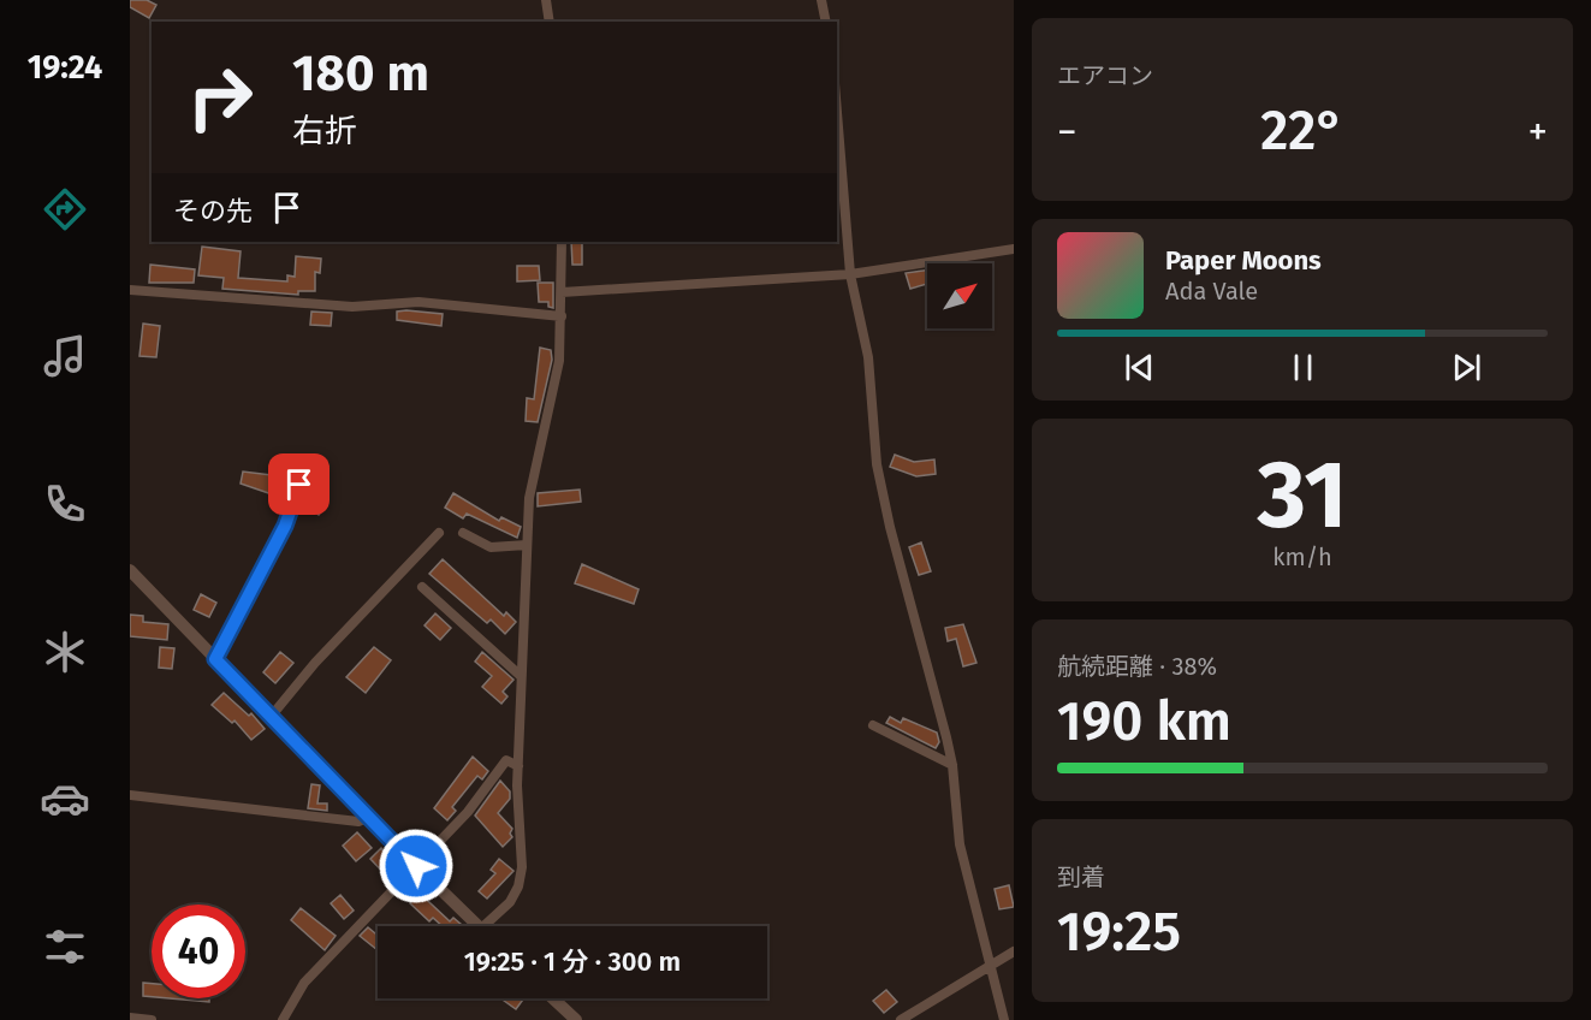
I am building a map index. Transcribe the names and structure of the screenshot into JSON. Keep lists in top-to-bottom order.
{
  "north": "top right",
  "page": {
    "tabs": "19:24",
    "tile": [
      "エアコン",
      ["31", "km/h"],
      ["航続距離 · 38%", "190 km"],
      ["到着", "19:25"]
    ],
    "turn": ["180 m", "右折"],
    "heat": ["−", "22°", "+"],
    "then": "その先",
    "song": ["Paper Moons", "Ada Vale"],
    "limit": "40",
    "trip": "19:25 · 1 分 · 300 m"
  }
}
